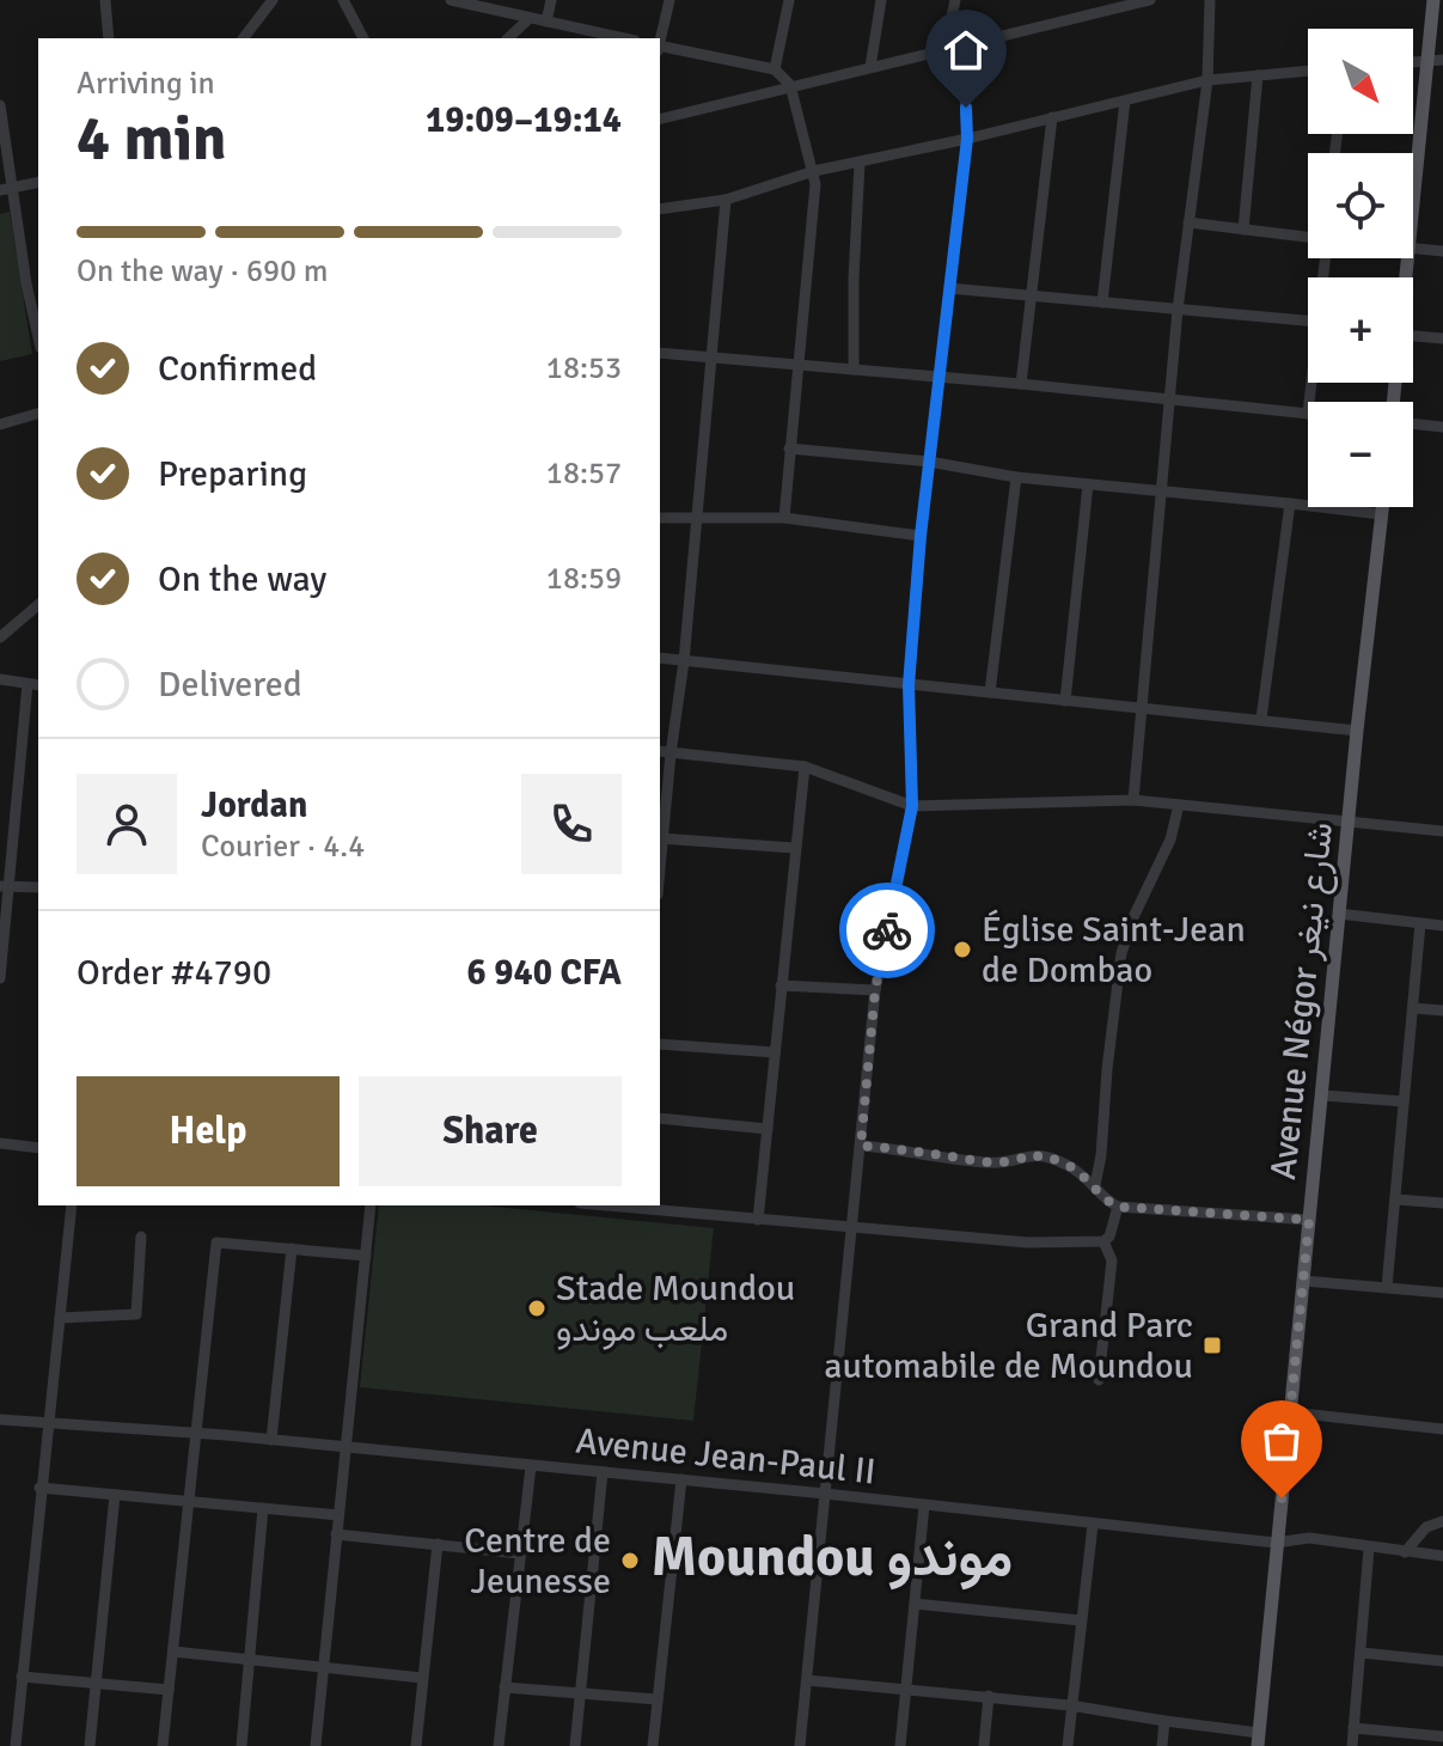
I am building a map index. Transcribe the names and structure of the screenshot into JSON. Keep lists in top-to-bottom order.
{
  "streets": {
    "main road": ["Avenue Négor شارع نيغر"],
    "street": ["Avenue Jean-Paul II"]
  },
  "crossings": [
    ["Avenue Négor شارع نيغر", "Avenue Jean-Paul II"]
  ],
  "districts": ["Moundou موندو"],
  "places": {
    "other": ["Église Saint-Jean de Dombao", "Stade Moundou ملعب موندو", "Centre de Jeunesse"],
    "transit": ["Grand Parc automabile de Moundou"]
  },
  "north": "bottom right",
  "page": {
    "map_buttons": ["+", "−"],
    "heading": ["4 min", "Arriving in", "19:09–19:14"],
    "panel": [
      "Jordan",
      "Courier · 4.4",
      "Order #4790",
      "6 940 CFA"
    ],
    "bar": "On the way · 690 m",
    "list": [
      ["Confirmed", "18:53"],
      ["Preparing", "18:57"],
      ["On the way", "18:59"],
      "Delivered"
    ],
    "buttons": ["Help", "Share"]
  }
}
